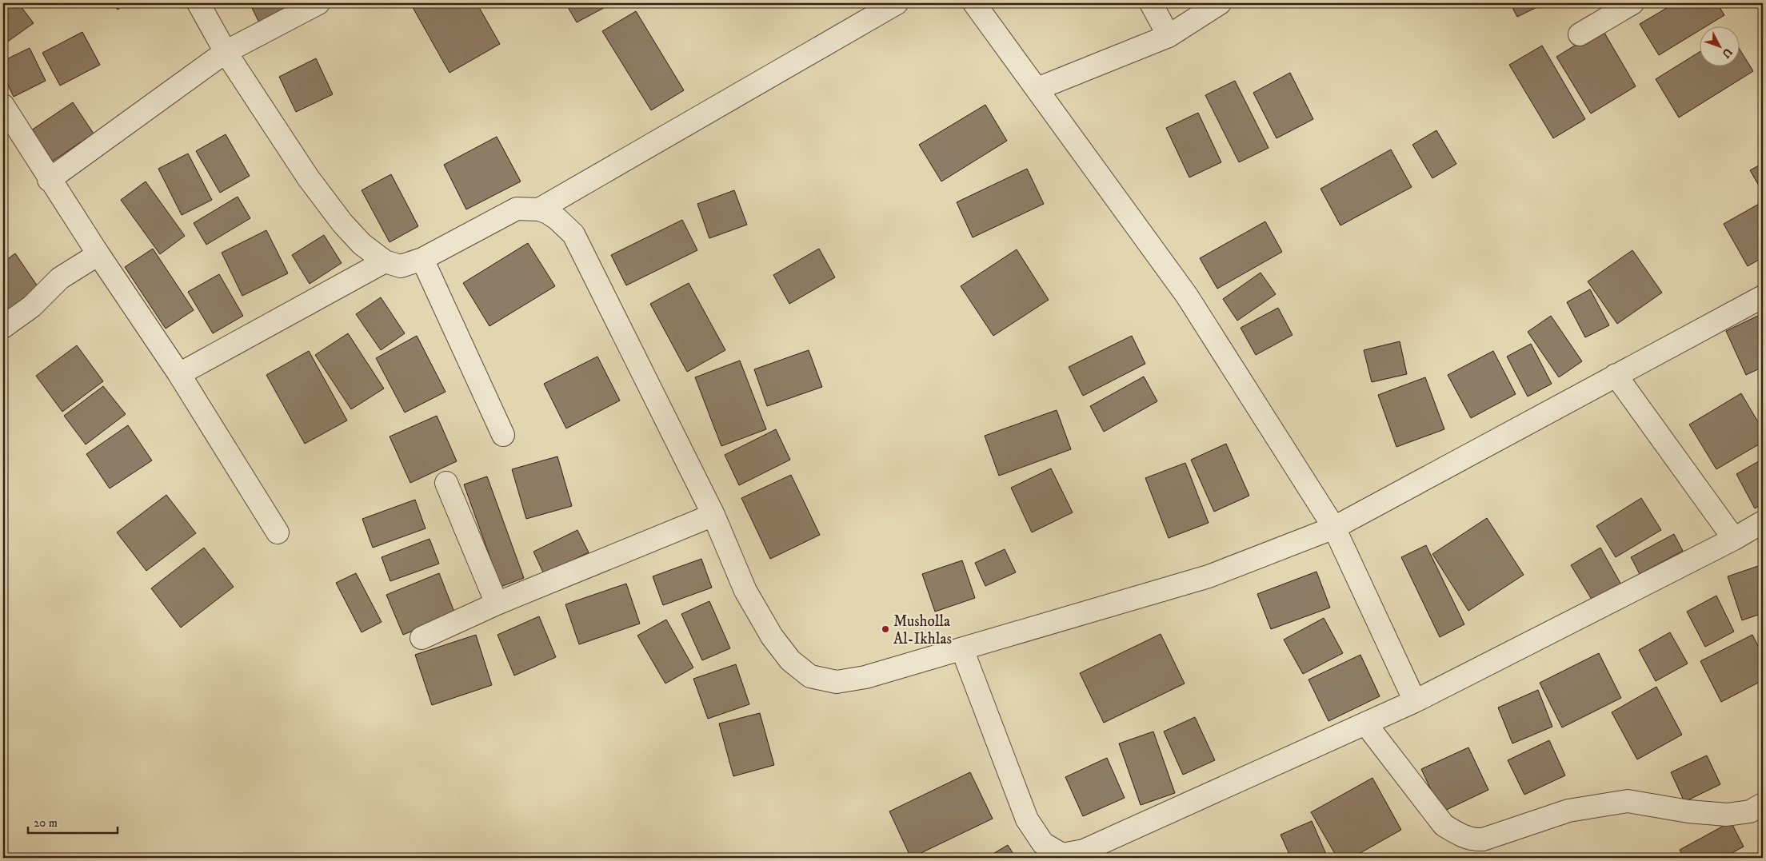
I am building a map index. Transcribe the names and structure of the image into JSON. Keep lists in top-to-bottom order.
{
  "places": ["Musholla Al-Ikhlas"],
  "scale_bar": "20 m",
  "north": "bottom right"
}
